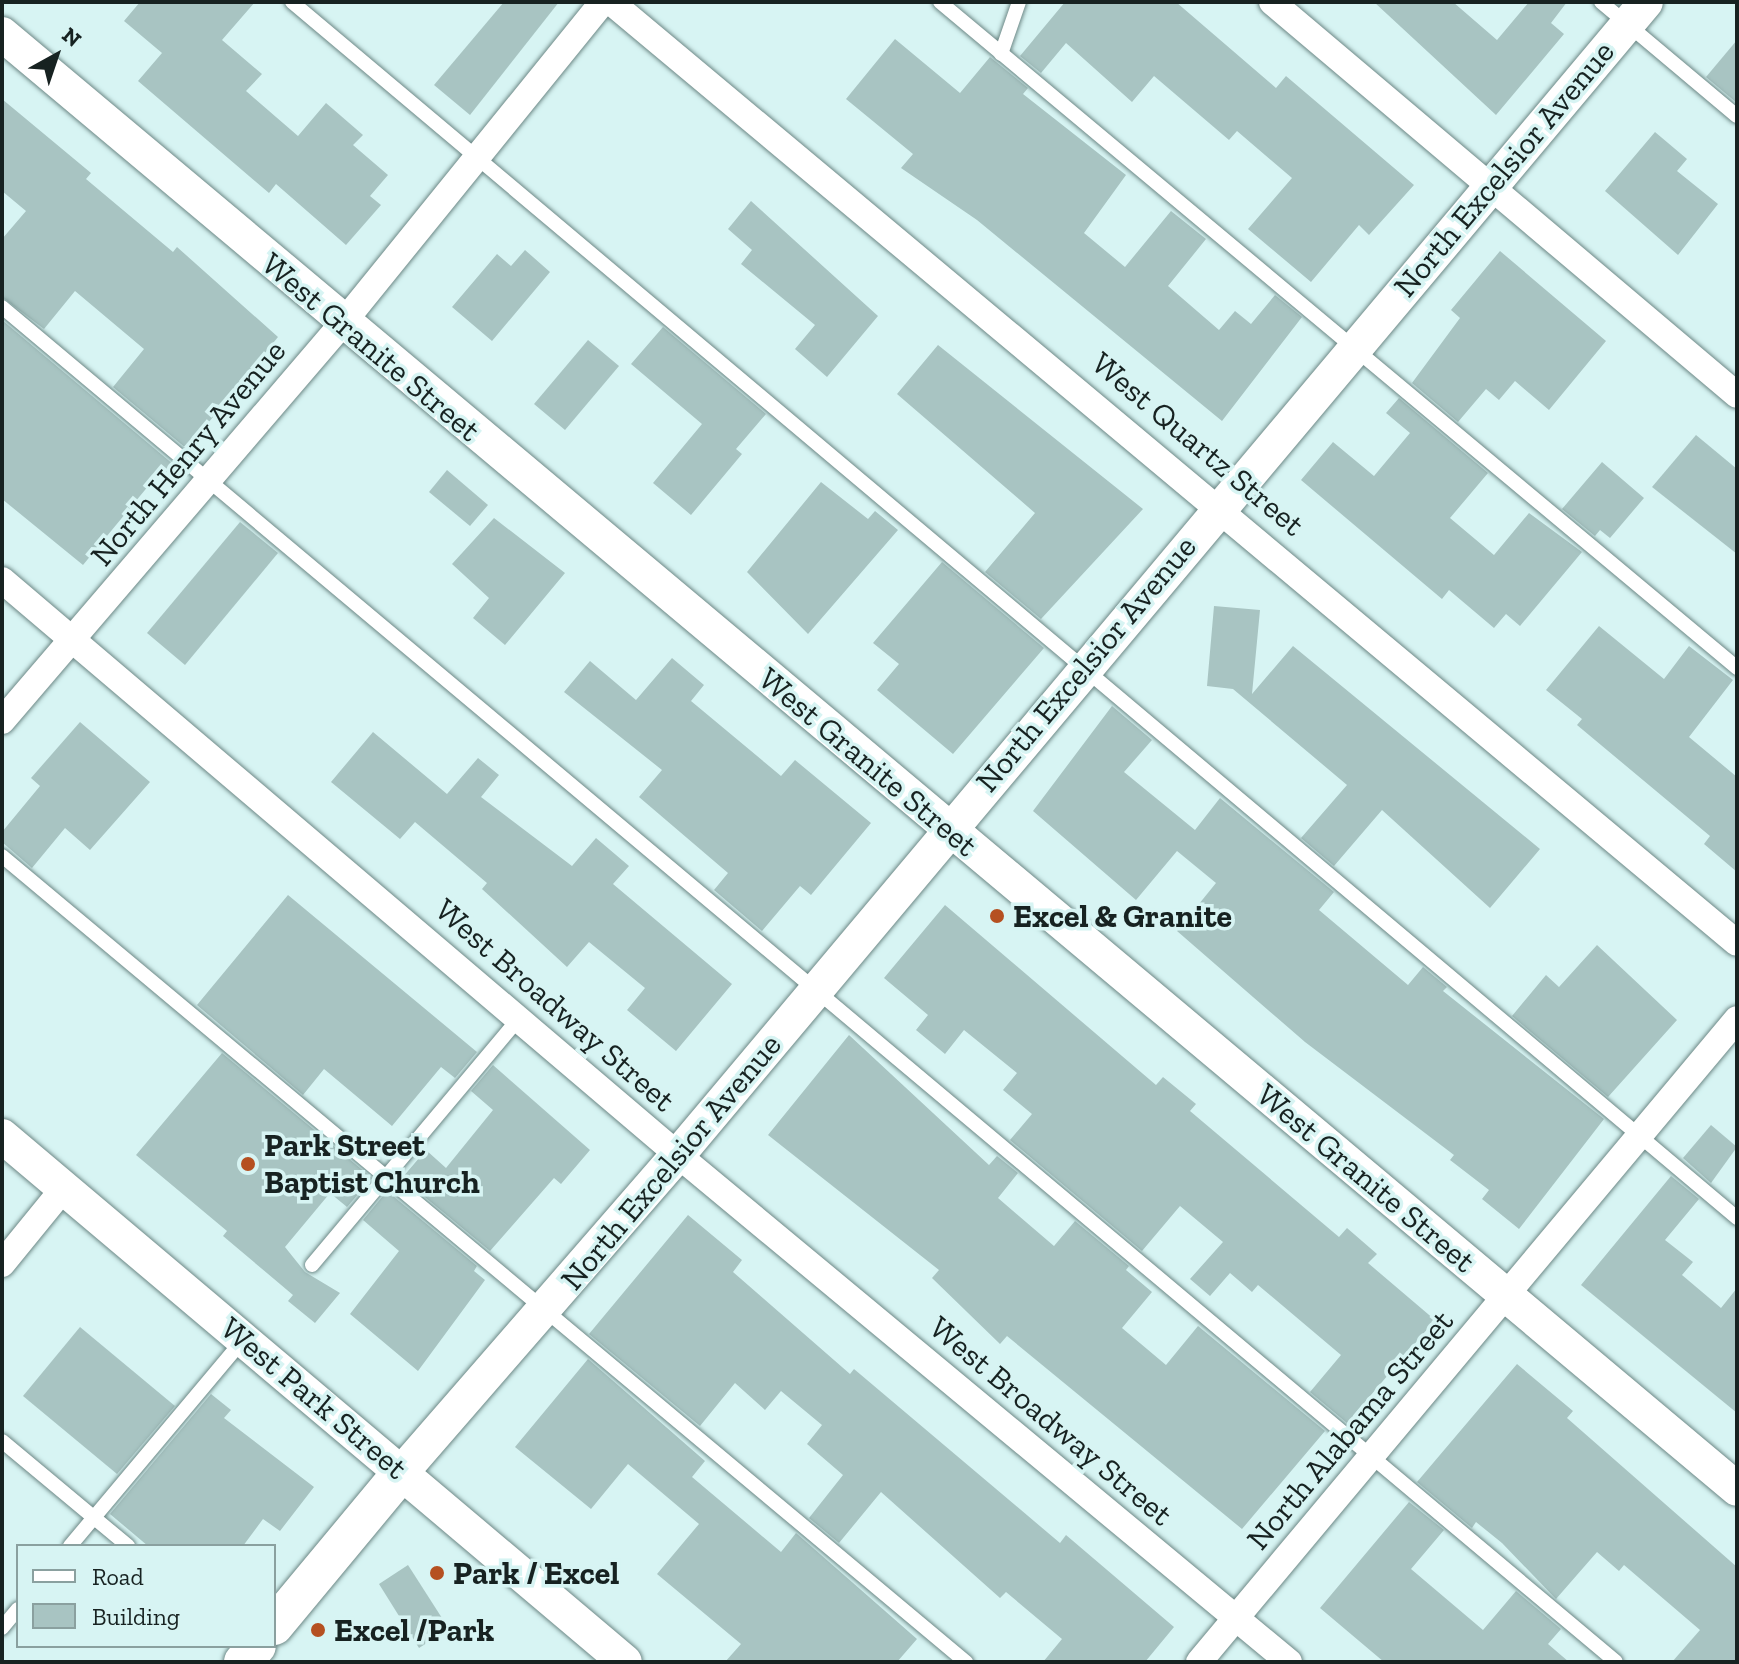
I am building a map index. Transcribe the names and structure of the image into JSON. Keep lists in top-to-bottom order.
{
  "streets": {
    "street": [
      "North Excelsior Avenue",
      "West Granite Street",
      "West Quartz Street",
      "North Henry Avenue",
      "West Broadway Street",
      "West Park Street",
      "North Alabama Street"
    ]
  },
  "crossings": [
    ["North Excelsior Avenue", "West Granite Street"],
    ["North Excelsior Avenue", "West Quartz Street"],
    ["North Excelsior Avenue", "West Broadway Street"],
    ["North Excelsior Avenue", "West Park Street"],
    ["West Granite Street", "North Henry Avenue"],
    ["West Granite Street", "North Alabama Street"],
    ["North Henry Avenue", "West Broadway Street"],
    ["West Broadway Street", "North Alabama Street"]
  ],
  "places": [
    "Excel & Granite",
    "Park Street Baptist Church",
    "Park / Excel",
    "Excel /Park"
  ],
  "legend": ["Road", "Building"],
  "north": "top right"
}
